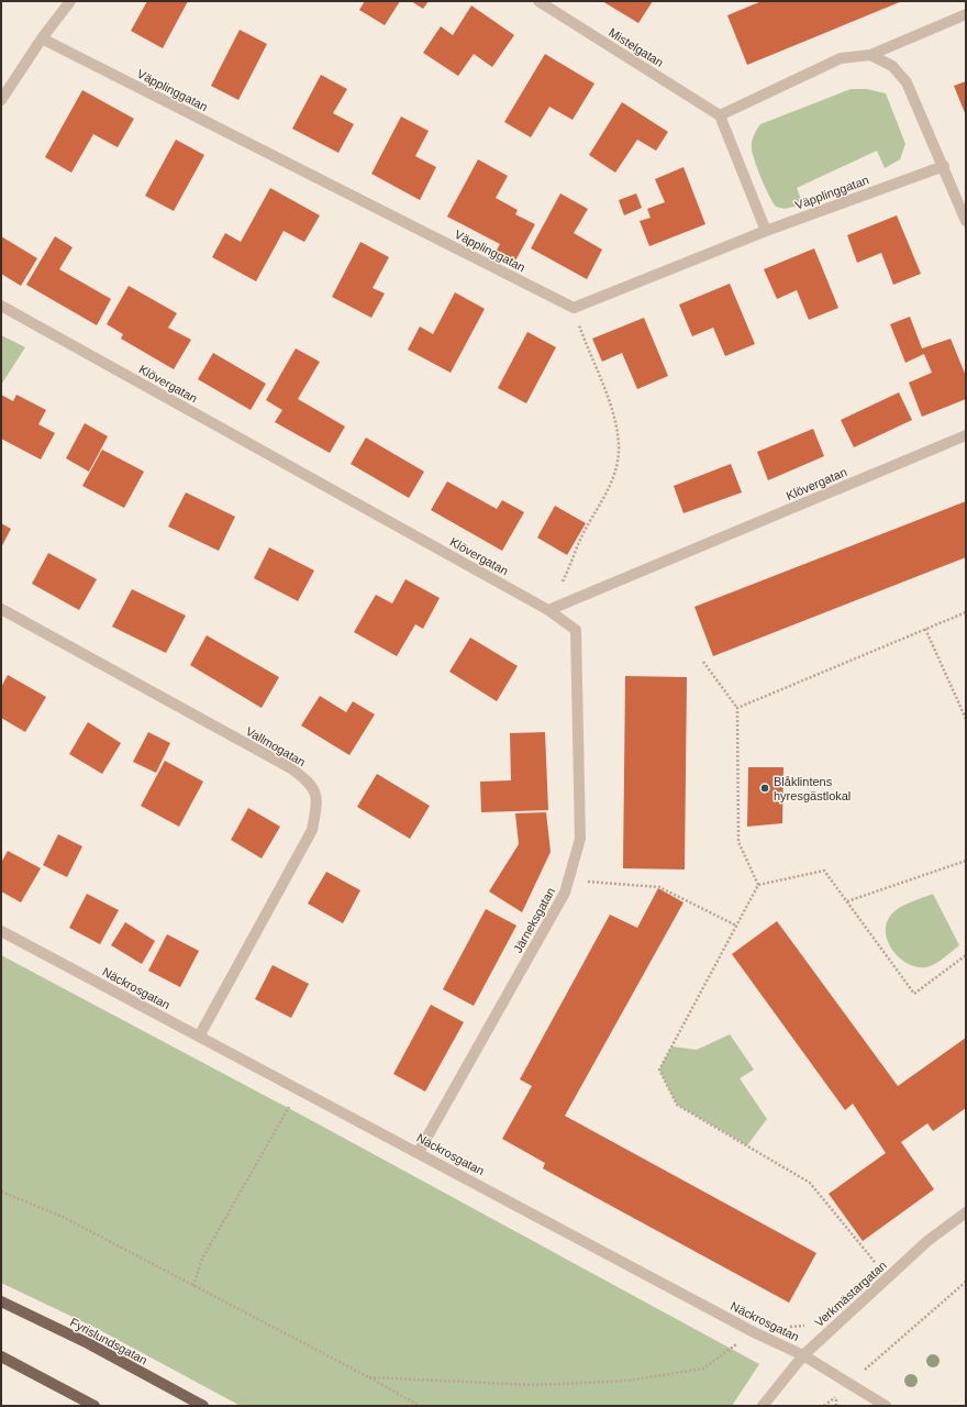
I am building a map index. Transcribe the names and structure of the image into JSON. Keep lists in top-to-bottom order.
{
  "streets": {
    "main road": ["Fyrislundsgatan"],
    "street": [
      "Mistelgatan",
      "Väpplinggatan",
      "Klövergatan",
      "Vallmogatan",
      "Järneksgatan",
      "Näckrosgatan",
      "Verkmästargatan"
    ]
  },
  "crossings": [
    ["Klövergatan", "Järneksgatan"],
    ["Vallmogatan", "Näckrosgatan"],
    ["Järneksgatan", "Näckrosgatan"],
    ["Näckrosgatan", "Verkmästargatan"]
  ],
  "places": ["Blåklintens hyresgästlokal"]
}
